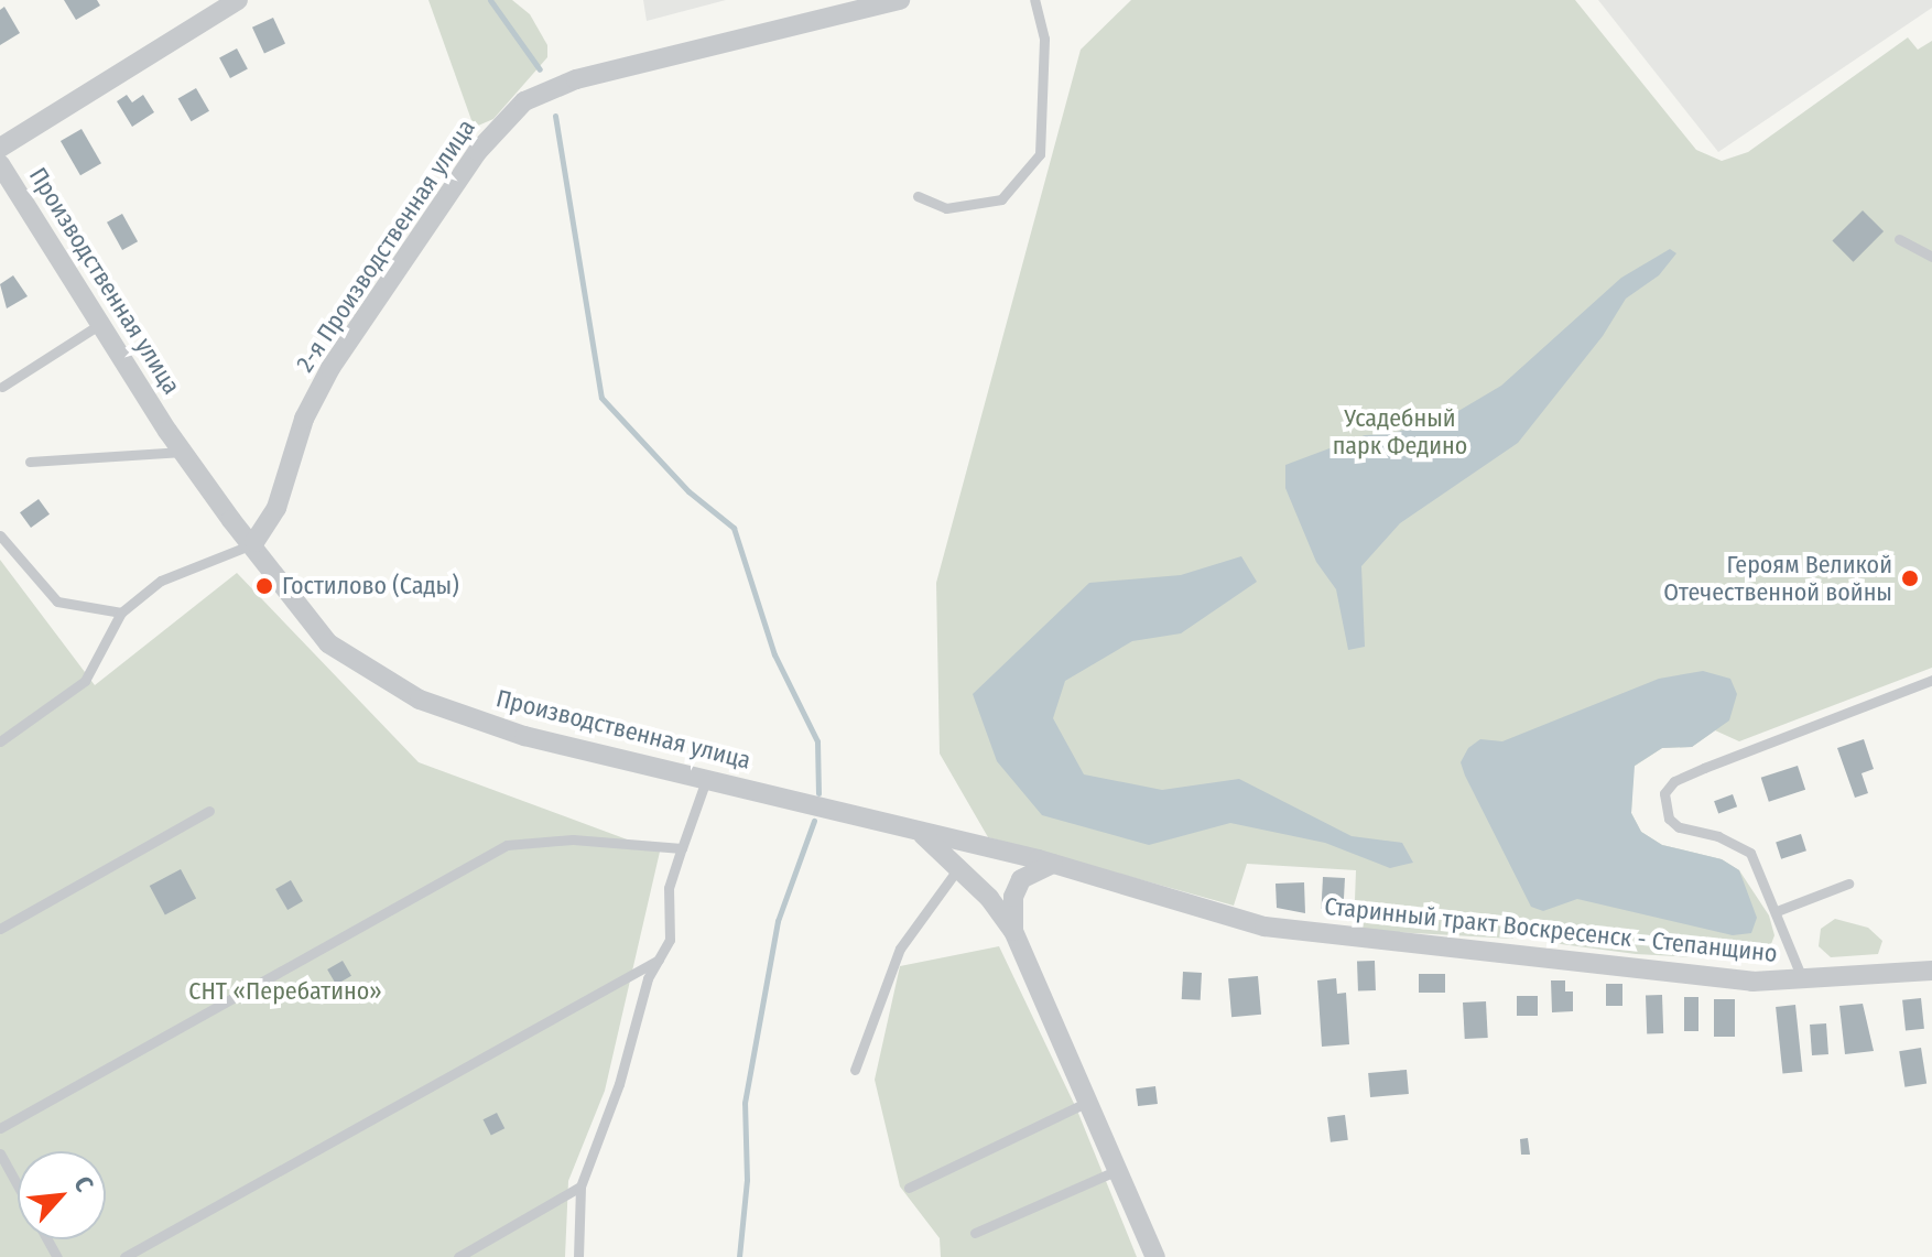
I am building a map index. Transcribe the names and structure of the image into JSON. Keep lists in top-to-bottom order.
{
  "streets": {
    "street": ["2-я Производственная улица", "Производственная улица", "Старинный тракт Воскресенск - Степанщино"]
  },
  "crossings": [
    ["2-я Производственная улица", "Производственная улица"],
    ["Производственная улица", "Старинный тракт Воскресенск - Степанщино"]
  ],
  "parks": ["Усадебный парк Федино", "СНТ «Перебатино»"],
  "places": ["Героям Великой Отечественной войны", "Гостилово (Сады)"],
  "north": "top right"
}
